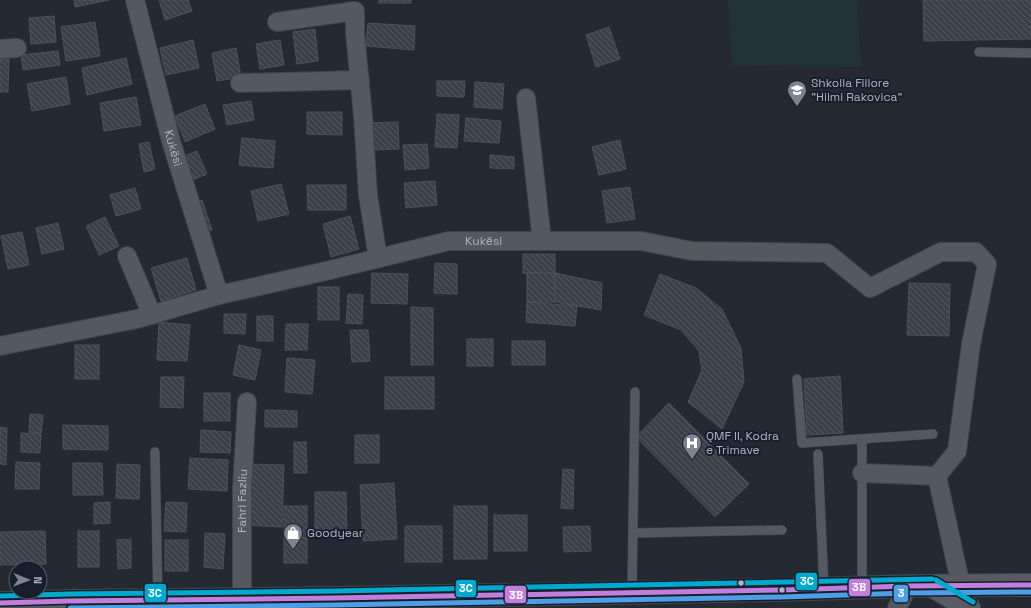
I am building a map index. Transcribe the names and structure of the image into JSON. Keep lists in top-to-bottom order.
{
  "streets": {
    "street": ["Kukësi", "Fahri Fazliu"]
  },
  "places": {
    "school or university": ["Shkolla Fillore \"Hilmi Rakovica\""],
    "hospital": ["QMF II, Kodra e Trimave"],
    "shop": ["Goodyear"]
  },
  "lines": ["transit line 3C", "transit line 3B", "transit line 3"],
  "north": "right"
}
